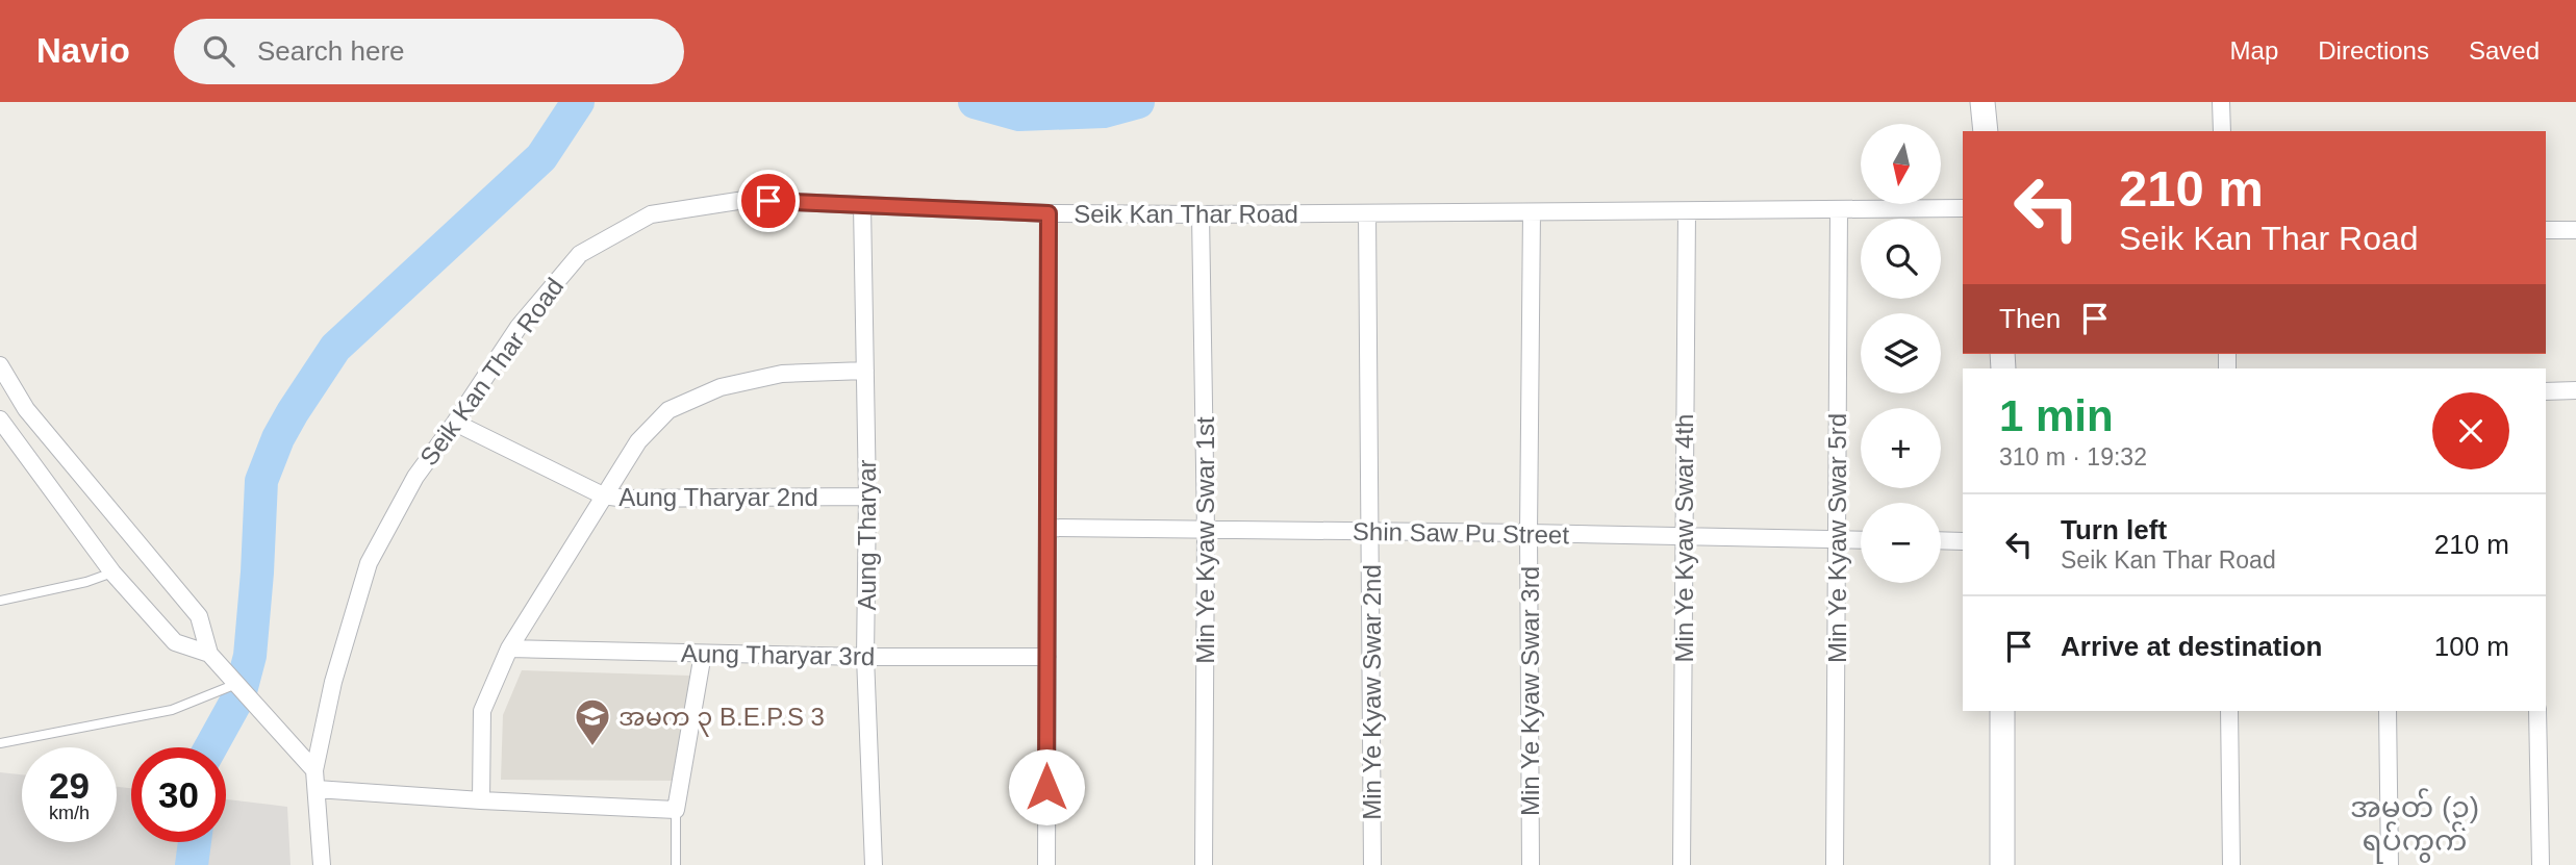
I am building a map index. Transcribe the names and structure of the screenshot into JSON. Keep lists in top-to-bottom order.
{
  "streets": {
    "street": [
      "Seik Kan Thar Road",
      "Aung Tharyar 2nd",
      "Shin Saw Pu Street",
      "Aung Tharyar",
      "Min Ye Kyaw Swar 4th",
      "Min Ye Kyaw Swar 5rd",
      "Min Ye Kyaw Swar 1st",
      "Aung Tharyar 3rd",
      "Min Ye Kyaw Swar 3rd",
      "Min Ye Kyaw Swar 2nd"
    ]
  },
  "crossings": [
    ["Seik Kan Thar Road", "Aung Tharyar 2nd"],
    ["Seik Kan Thar Road", "Aung Tharyar"],
    ["Seik Kan Thar Road", "Min Ye Kyaw Swar 4th"],
    ["Seik Kan Thar Road", "Min Ye Kyaw Swar 5rd"],
    ["Seik Kan Thar Road", "Min Ye Kyaw Swar 1st"],
    ["Seik Kan Thar Road", "Min Ye Kyaw Swar 3rd"],
    ["Seik Kan Thar Road", "Min Ye Kyaw Swar 2nd"],
    ["Aung Tharyar 2nd", "Aung Tharyar"],
    ["Shin Saw Pu Street", "Min Ye Kyaw Swar 4th"],
    ["Shin Saw Pu Street", "Min Ye Kyaw Swar 5rd"],
    ["Shin Saw Pu Street", "Min Ye Kyaw Swar 1st"],
    ["Shin Saw Pu Street", "Min Ye Kyaw Swar 3rd"],
    ["Shin Saw Pu Street", "Min Ye Kyaw Swar 2nd"],
    ["Aung Tharyar", "Aung Tharyar 3rd"]
  ],
  "districts": ["အမှတ် (၃) ရပ်ကွက်"],
  "places": {
    "school or university": ["အမက ၃ B.E.P.S 3"]
  },
  "north": "bottom",
  "page": {
    "header": "Navio",
    "search": "Search here",
    "nav": ["Map", "Directions", "Saved"],
    "map_buttons": ["+", "−"],
    "turn": ["210 m", "Seik Kan Thar Road"],
    "then": "Then",
    "heading": ["1 min", "310 m · 19:32"],
    "list": [
      {
        "name": "Turn left",
        "note": "Seik Kan Thar Road",
        "value": "210 m"
      },
      {
        "name": "Arrive at destination",
        "value": "100 m"
      }
    ],
    "speed": "29 km/h",
    "limit": "30"
  }
}
